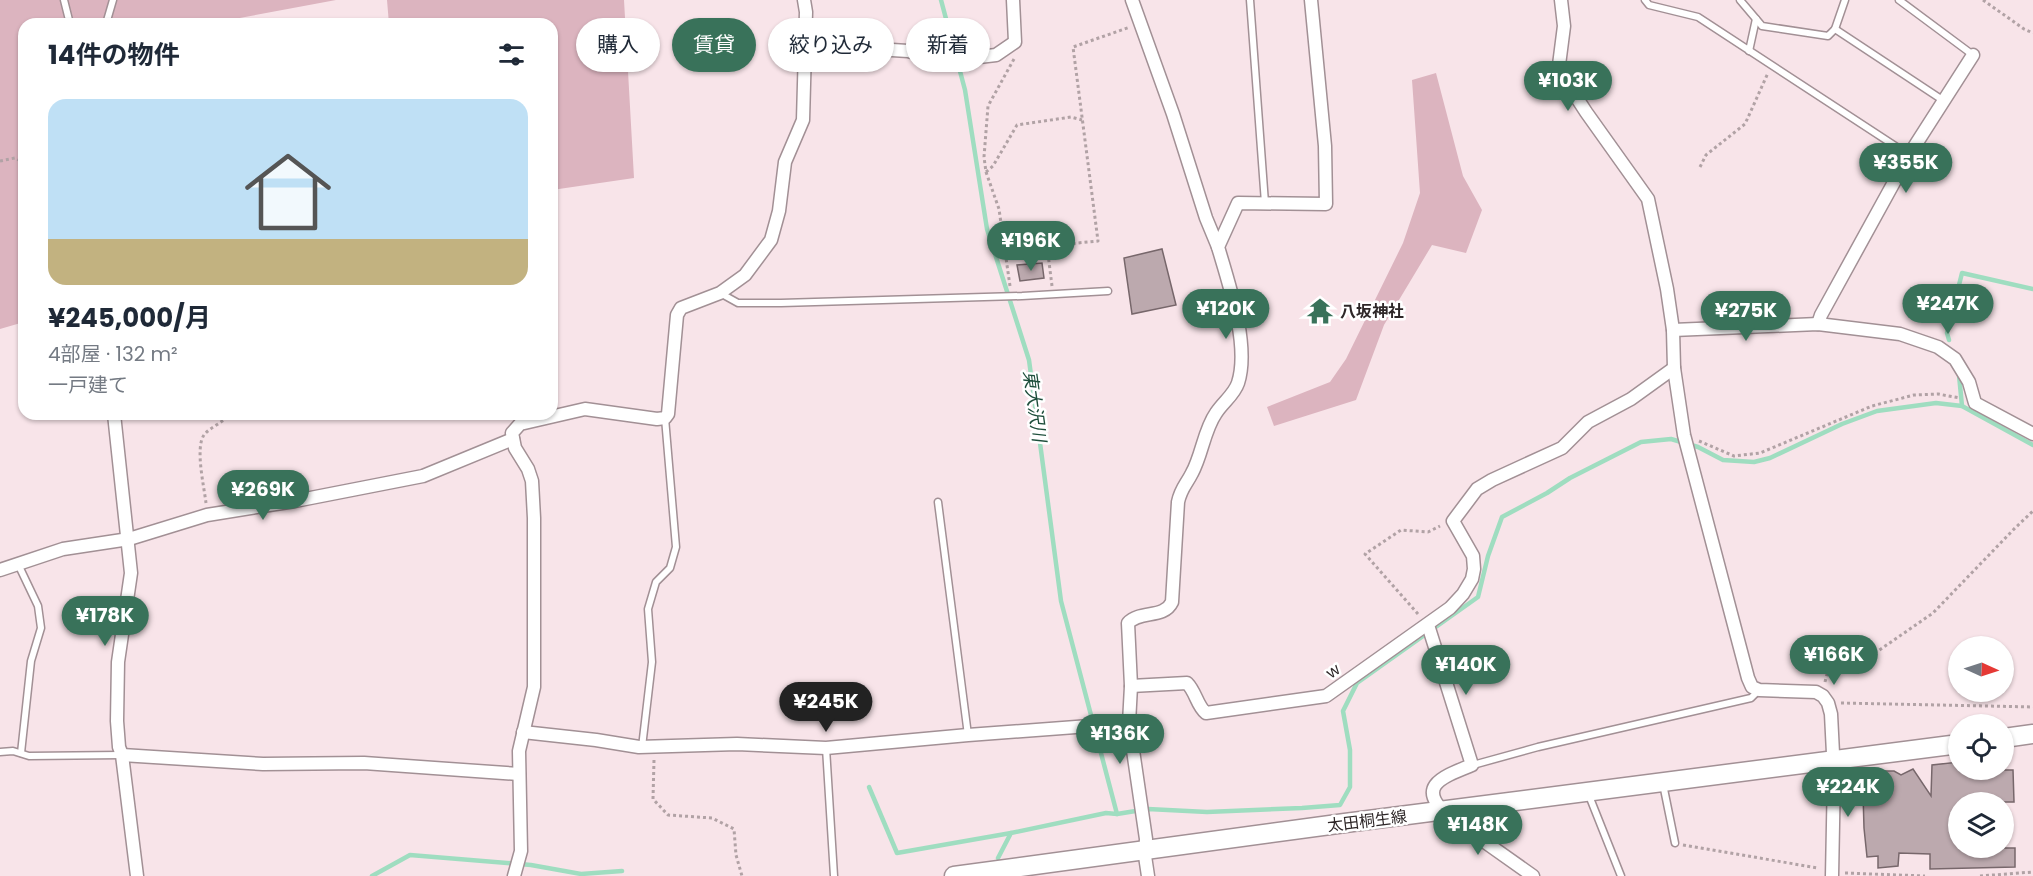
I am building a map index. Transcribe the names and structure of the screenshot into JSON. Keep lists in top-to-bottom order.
{
  "streets": {
    "main road": ["太田桐生線"],
    "street": ["w"]
  },
  "water": ["東大沢川"],
  "places": {
    "temple": ["八坂神社"]
  },
  "north": "right",
  "page": {
    "chip": [
      "購入",
      "賃貸",
      "絞り込み",
      "新着"
    ],
    "heading": "14件の物件",
    "price": [
      "¥103K",
      "¥355K",
      "¥196K",
      "¥247K",
      "¥120K",
      "¥275K",
      "¥269K",
      "¥178K",
      "¥166K",
      "¥140K",
      "¥245K",
      "¥136K",
      "¥224K",
      "¥148K"
    ],
    "list": [
      {
        "name": "¥245,000/月",
        "note": "4部屋 · 132 m² · 一戸建て"
      }
    ]
  }
}
